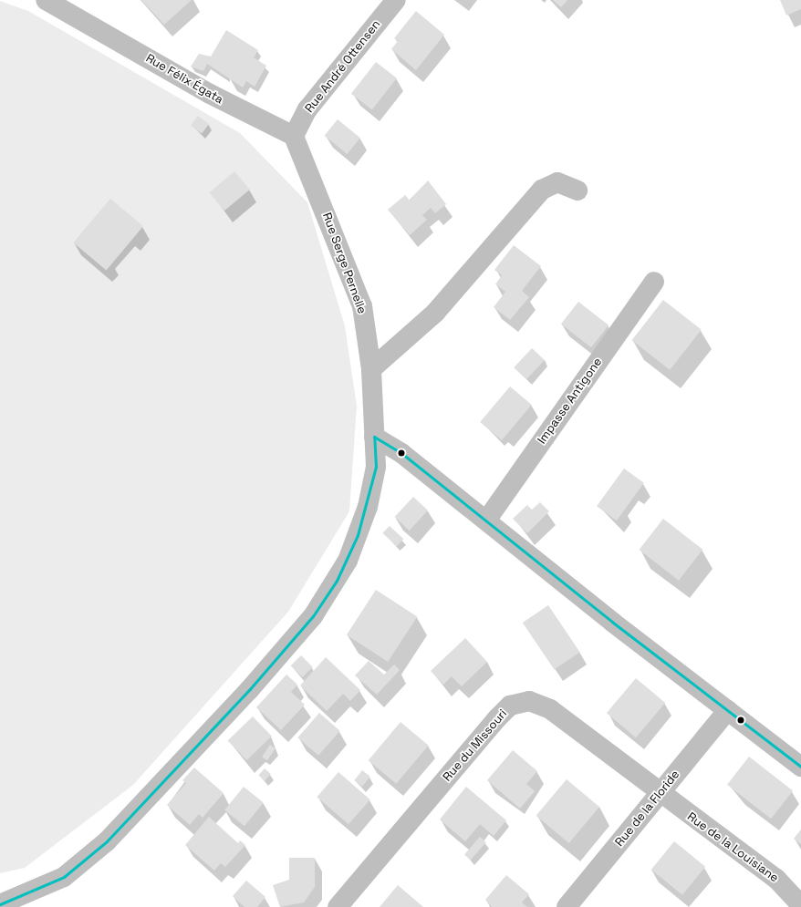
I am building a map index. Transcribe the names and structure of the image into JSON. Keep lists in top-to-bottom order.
{
  "streets": {
    "street": [
      "Rue André Ottensen",
      "Rue Félix Égata",
      "Rue Serge Pernelle",
      "Impasse Antigone",
      "Rue du Missouri",
      "Rue de la Floride",
      "Rue de la Louisiane"
    ]
  },
  "crossings": [
    ["Rue André Ottensen", "Rue Félix Égata"],
    ["Rue André Ottensen", "Rue Serge Pernelle"],
    ["Rue Félix Égata", "Rue Serge Pernelle"],
    ["Rue du Missouri", "Rue de la Floride"],
    ["Rue du Missouri", "Rue de la Louisiane"],
    ["Rue de la Floride", "Rue de la Louisiane"]
  ]
}
